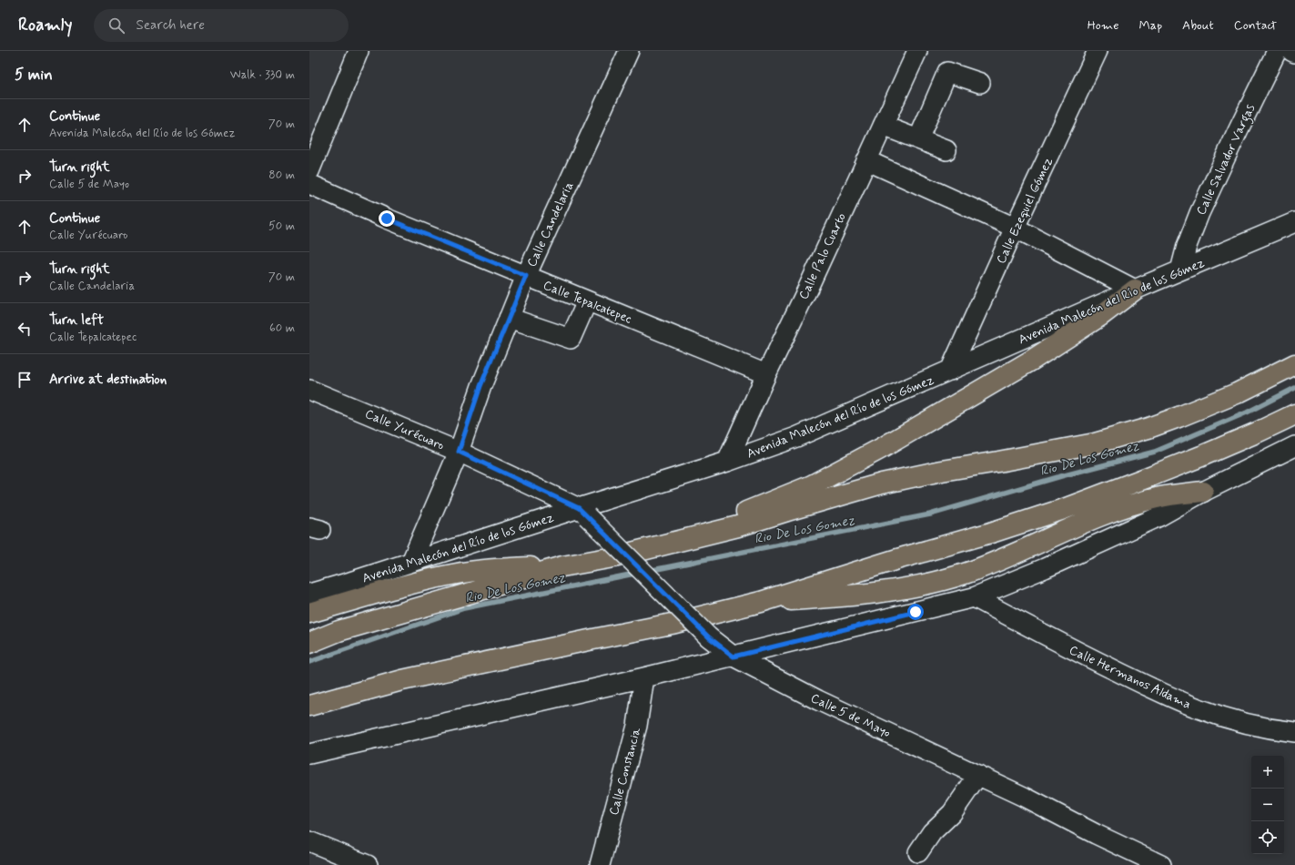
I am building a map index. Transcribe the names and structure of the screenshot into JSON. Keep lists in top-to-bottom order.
{
  "streets": {
    "street": [
      "Calle Salvador Vargas",
      "Calle Ezequiel Gómez",
      "Calle Candelaria",
      "Calle Palo Cuarto",
      "Avenida Malecón del Río de los Gómez",
      "Calle Tepalcatepec",
      "Calle Yurécuaro",
      "Calle Hermanos Aldama",
      "Calle 5 de Mayo",
      "Calle Constancia"
    ]
  },
  "crossings": [
    ["Calle Salvador Vargas", "Avenida Malecón del Río de los Gómez"],
    ["Calle Ezequiel Gómez", "Avenida Malecón del Río de los Gómez"],
    ["Calle Candelaria", "Avenida Malecón del Río de los Gómez"],
    ["Calle Candelaria", "Calle Tepalcatepec"],
    ["Calle Candelaria", "Calle Yurécuaro"],
    ["Calle Palo Cuarto", "Avenida Malecón del Río de los Gómez"],
    ["Calle Palo Cuarto", "Calle Tepalcatepec"],
    ["Avenida Malecón del Río de los Gómez", "Calle Yurécuaro"],
    ["Avenida Malecón del Río de los Gómez", "Calle 5 de Mayo"],
    ["Calle Yurécuaro", "Calle 5 de Mayo"]
  ],
  "water": ["Rio De Los Gomez"],
  "page": {
    "header": "Roamly",
    "search": "Search here",
    "nav": [
      "Home",
      "Map",
      "About",
      "Contact"
    ],
    "heading": ["5 min", "Walk · 330 m"],
    "list": [
      ["Continue", "Avenida Malecón del Río de los Gómez", "70 m"],
      ["Turn right", "Calle 5 de Mayo", "80 m"],
      ["Continue", "Calle Yurécuaro", "50 m"],
      ["Turn right", "Calle Candelaria", "70 m"],
      ["Turn left", "Calle Tepalcatepec", "60 m"],
      "Arrive at destination"
    ],
    "map_buttons": ["+", "−"]
  }
}
